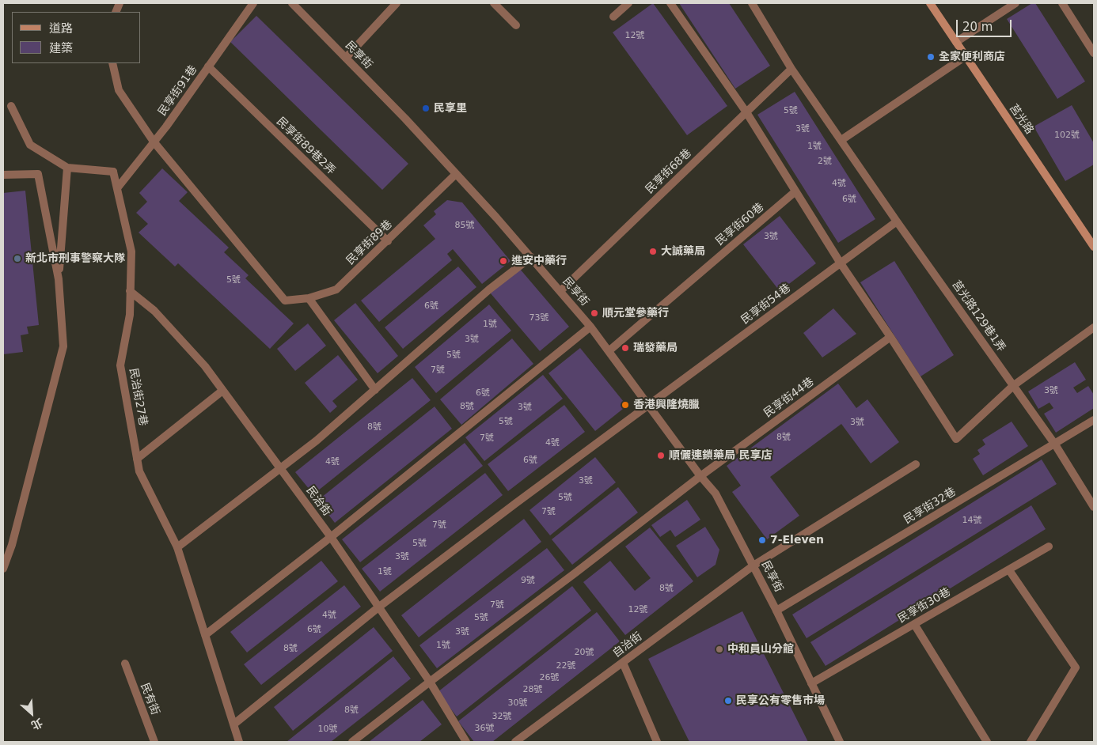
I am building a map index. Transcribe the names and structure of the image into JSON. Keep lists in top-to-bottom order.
{
  "streets": {
    "street": [
      "民享街",
      "民享街91巷",
      "莒光路",
      "民享街89巷2弄",
      "民享街68巷",
      "民享街60巷",
      "民享街89巷",
      "民享街54巷",
      "莒光路129巷1弄",
      "民治街27巷",
      "民享街44巷",
      "民治街",
      "民享街32巷",
      "民享街30巷",
      "自治街",
      "民有街"
    ]
  },
  "crossings": [
    ["民享街", "民享街68巷"],
    ["民享街", "民享街60巷"],
    ["民享街", "民享街89巷"],
    ["民享街", "民享街54巷"],
    ["民享街", "民享街44巷"],
    ["民享街", "民享街32巷"],
    ["民享街", "民享街30巷"],
    ["民享街", "自治街"],
    ["民享街91巷", "民享街89巷2弄"],
    ["民享街91巷", "民享街89巷"],
    ["民享街91巷", "民治街27巷"],
    ["民享街89巷2弄", "民享街89巷"],
    ["民享街68巷", "莒光路129巷1弄"],
    ["民享街54巷", "莒光路129巷1弄"],
    ["民享街54巷", "民治街27巷"],
    ["民享街54巷", "民治街"],
    ["莒光路129巷1弄", "民享街32巷"],
    ["民治街27巷", "民治街"],
    ["民享街44巷", "民治街"]
  ],
  "places": [
    "全家便利商店",
    "民享里",
    "大誠藥局",
    "新北市刑事警察大隊",
    "進安中藥行",
    "順元堂參藥行",
    "瑞發藥局",
    "香港興隆燒臘",
    "順儷連鎖藥局 民享店",
    "7-Eleven",
    "中和員山分館",
    "民享公有零售市場"
  ],
  "house_numbers": [
    "12號",
    "5號",
    "3號",
    "102號",
    "1號",
    "2號",
    "4號",
    "6號",
    "85號",
    "3號",
    "5號",
    "6號",
    "73號",
    "1號",
    "3號",
    "5號",
    "7號",
    "3號",
    "6號",
    "8號",
    "3號",
    "5號",
    "3號",
    "8號",
    "8號",
    "7號",
    "4號",
    "6號",
    "4號",
    "3號",
    "5號",
    "7號",
    "14號",
    "7號",
    "5號",
    "3號",
    "1號",
    "9號",
    "8號",
    "7號",
    "12號",
    "4號",
    "5號",
    "6號",
    "3號",
    "1號",
    "8號",
    "20號",
    "22號",
    "26號",
    "28號",
    "30號",
    "8號",
    "32號",
    "36號",
    "10號"
  ],
  "legend": ["道路", "建築"],
  "scale_bar": "20 m",
  "north": "bottom right"
}
